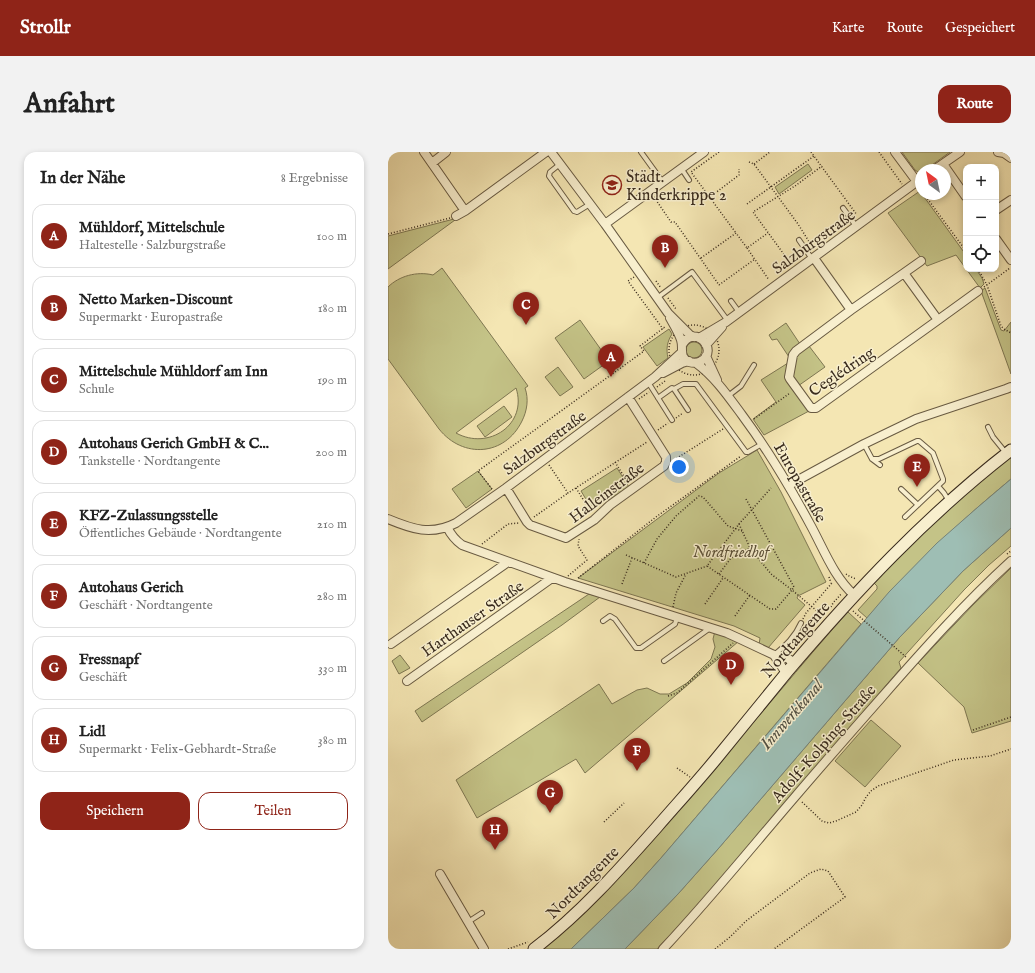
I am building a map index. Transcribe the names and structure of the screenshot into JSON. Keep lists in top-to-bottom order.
{
  "streets": {
    "main road": ["Nordtangente"],
    "street": [
      "Salzburgstraße",
      "Ceglédring",
      "Europastraße",
      "Halleinstraße",
      "Harthauser Straße",
      "Adolf-Kolping-Straße"
    ]
  },
  "crossings": [
    ["Salzburgstraße", "Europastraße"],
    ["Salzburgstraße", "Halleinstraße"],
    ["Salzburgstraße", "Harthauser Straße"],
    ["Europastraße", "Nordtangente"],
    ["Harthauser Straße", "Nordtangente"]
  ],
  "water": ["Innwerkkanal"],
  "parks": ["Nordfriedhof"],
  "places": {
    "school or university": ["Städt. Kinderkrippe 2"]
  },
  "north": "top left",
  "page": {
    "header": "Strollr",
    "nav": ["Karte", "Route", "Gespeichert"],
    "buttons": [
      "Route",
      ["Speichern", "Teilen"]
    ],
    "title": "Anfahrt",
    "heading": ["In der Nähe", "8 Ergebnisse"],
    "map_buttons": ["+", "−"],
    "list": [
      {
        "mark": "A",
        "name": "Mühldorf, Mittelschule",
        "note": "Haltestelle · Salzburgstraße",
        "value": "100 m"
      },
      {
        "mark": "B",
        "name": "Netto Marken-Discount",
        "note": "Supermarkt · Europastraße",
        "value": "180 m"
      },
      {
        "mark": "C",
        "name": "Mittelschule Mühldorf am Inn",
        "note": "Schule",
        "value": "190 m"
      },
      {
        "mark": "D",
        "name": "Autohaus Gerich GmbH & C...",
        "note": "Tankstelle · Nordtangente",
        "value": "200 m"
      },
      {
        "mark": "E",
        "name": "KFZ-Zulassungsstelle",
        "note": "Öffentliches Gebäude · Nordtangente",
        "value": "210 m"
      },
      {
        "mark": "F",
        "name": "Autohaus Gerich",
        "note": "Geschäft · Nordtangente",
        "value": "280 m"
      },
      {
        "mark": "G",
        "name": "Fressnapf",
        "note": "Geschäft",
        "value": "330 m"
      },
      {
        "mark": "H",
        "name": "Lidl",
        "note": "Supermarkt · Felix-Gebhardt-Straße",
        "value": "380 m"
      }
    ],
    "pins": [
      "B",
      "C",
      "A",
      "E",
      "D",
      "F",
      "G",
      "H"
    ]
  }
}
